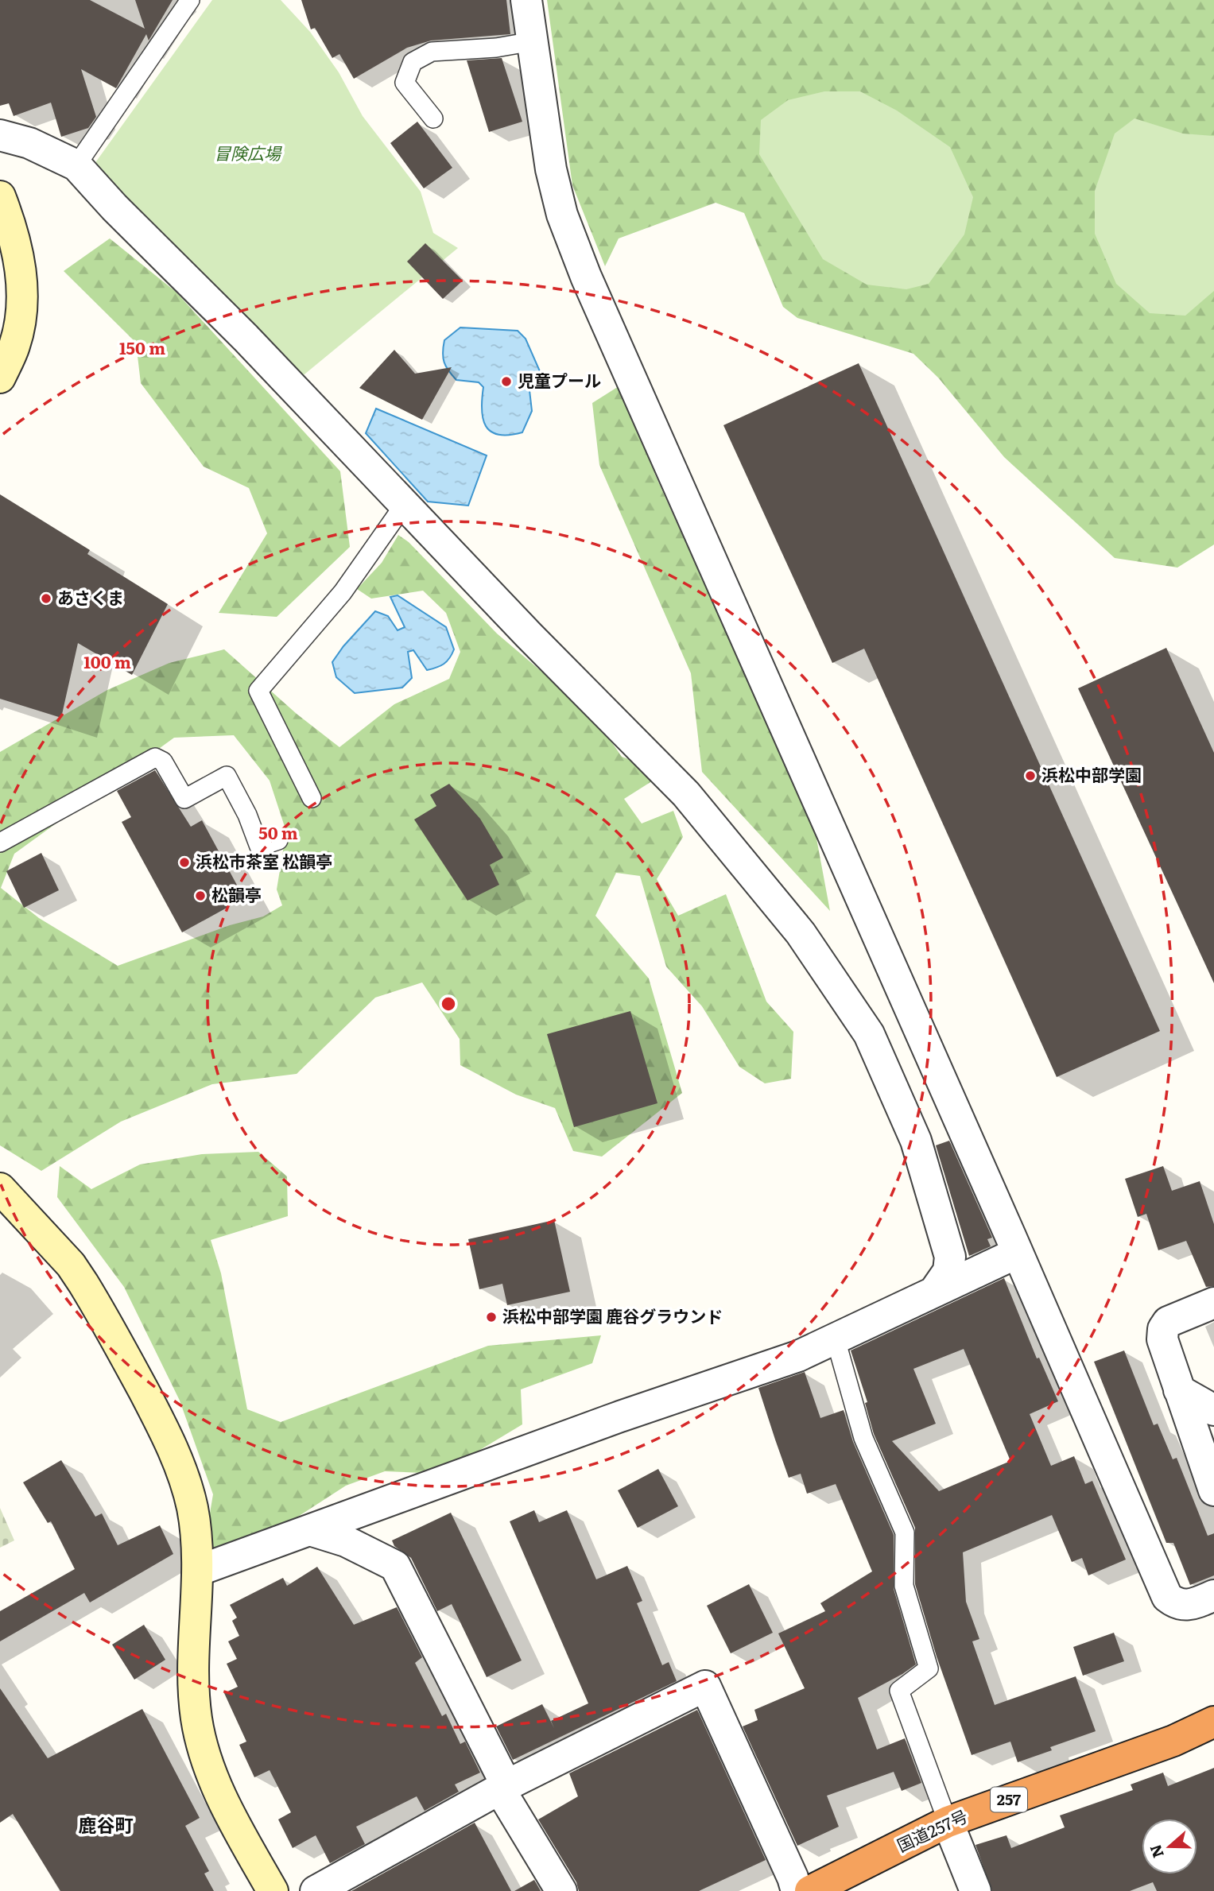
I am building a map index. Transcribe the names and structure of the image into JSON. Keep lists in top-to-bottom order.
{
  "streets": {
    "highway": ["257", "国道257号"]
  },
  "districts": ["鹿谷町"],
  "parks": ["冒険広場"],
  "places": [
    "児童プール",
    "あさくま",
    "浜松中部学園",
    "浜松市茶室 松韻亭",
    "松韻亭",
    "浜松中部学園 鹿谷グラウンド"
  ],
  "north": "left",
  "rings": ["150 m", "100 m", "50 m"]
}
